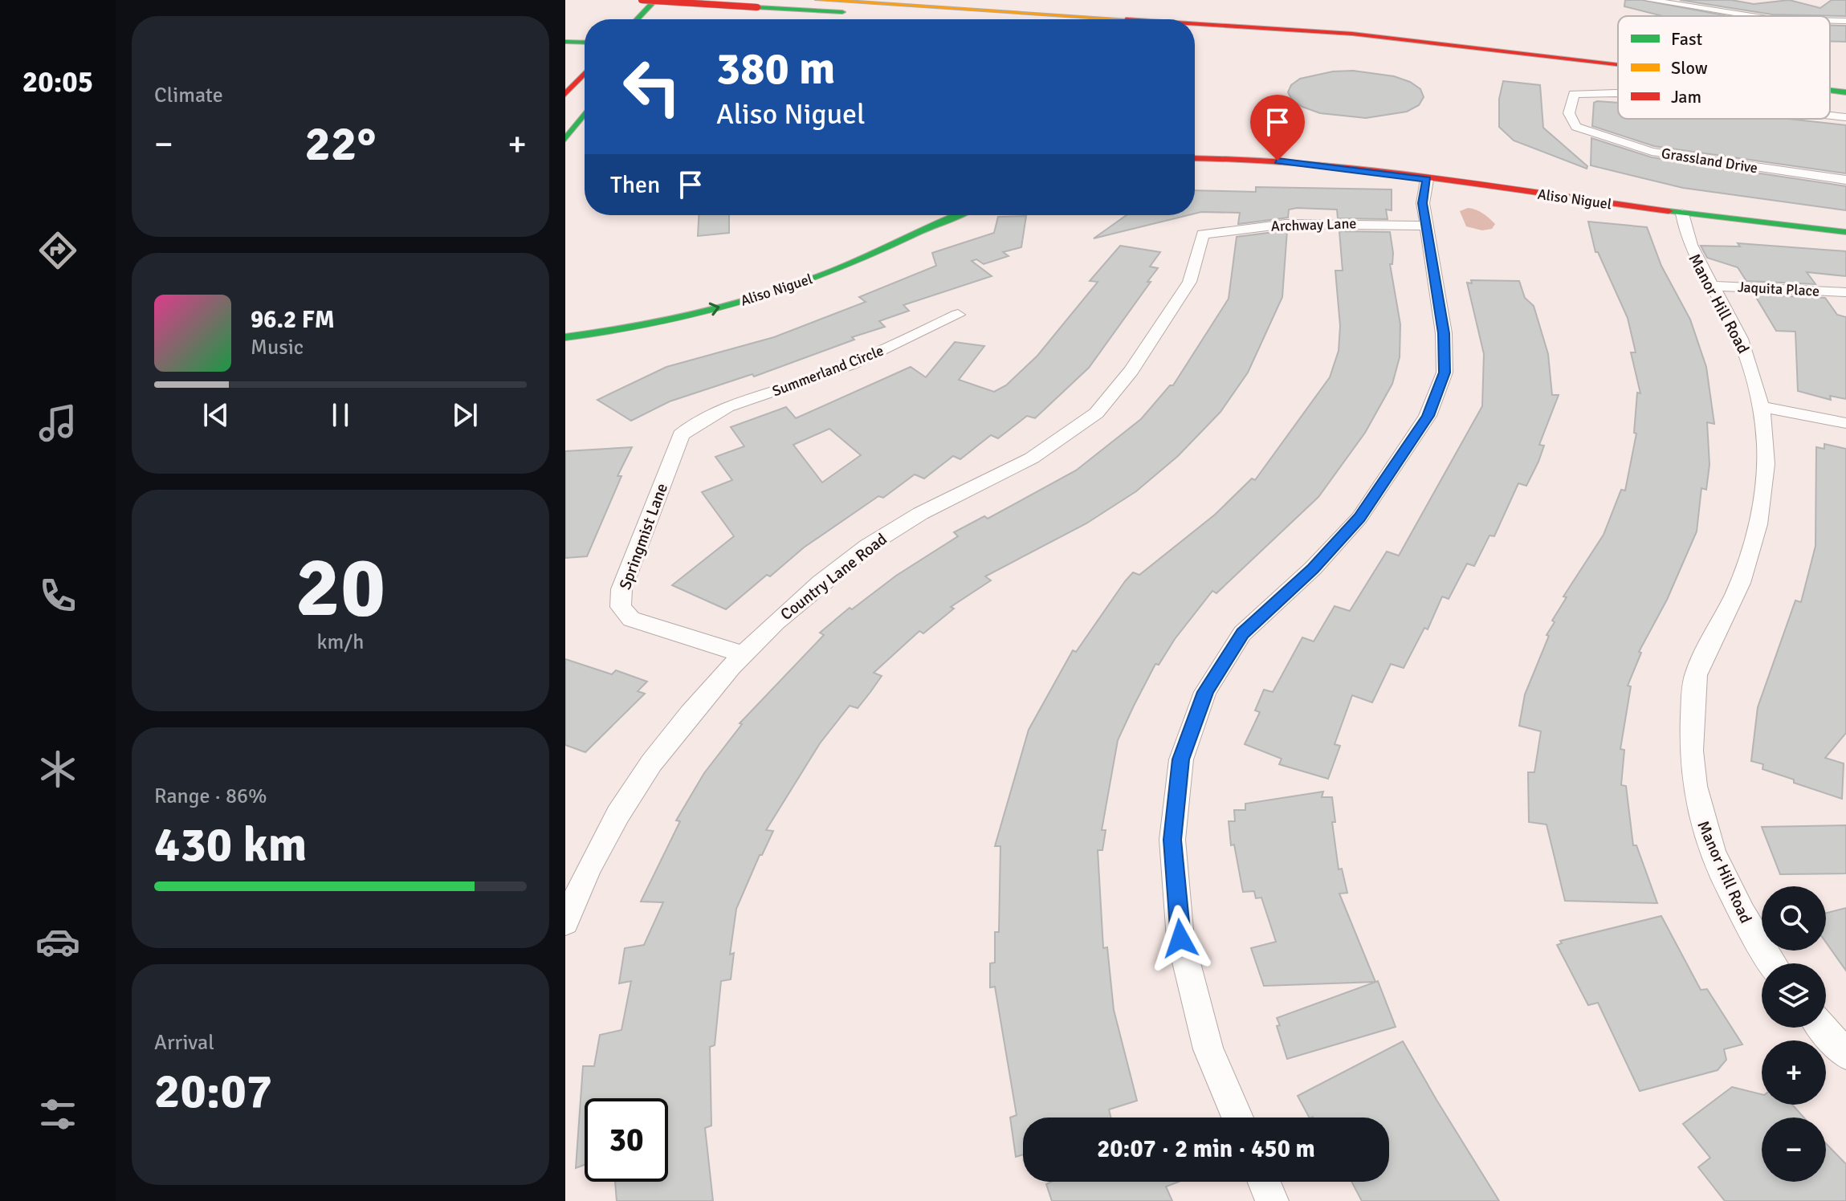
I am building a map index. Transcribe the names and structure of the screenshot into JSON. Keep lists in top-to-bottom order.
{
  "streets": {
    "main road": ["Aliso Niguel"],
    "street": [
      "Grassland Drive",
      "Archway Lane",
      "Jaquita Place",
      "Manor Hill Road",
      "Summerland Circle",
      "Springmist Lane",
      "Country Lane Road"
    ]
  },
  "crossings": [
    ["Aliso Niguel", "Manor Hill Road"],
    ["Archway Lane", "Country Lane Road"],
    ["Jaquita Place", "Manor Hill Road"],
    ["Summerland Circle", "Springmist Lane"],
    ["Springmist Lane", "Country Lane Road"]
  ],
  "legend": ["Fast", "Slow", "Jam"],
  "page": {
    "tabs": "20:05",
    "tile": [
      "Climate",
      ["20", "km/h"],
      ["Range · 86%", "430 km"],
      ["Arrival", "20:07"]
    ],
    "turn": ["380 m", "Aliso Niguel"],
    "heat": ["−", "22°", "+"],
    "then": "Then",
    "song": ["96.2 FM", "Music"],
    "map_buttons": ["+", "−"],
    "limit": "30",
    "trip": "20:07 · 2 min · 450 m"
  }
}
